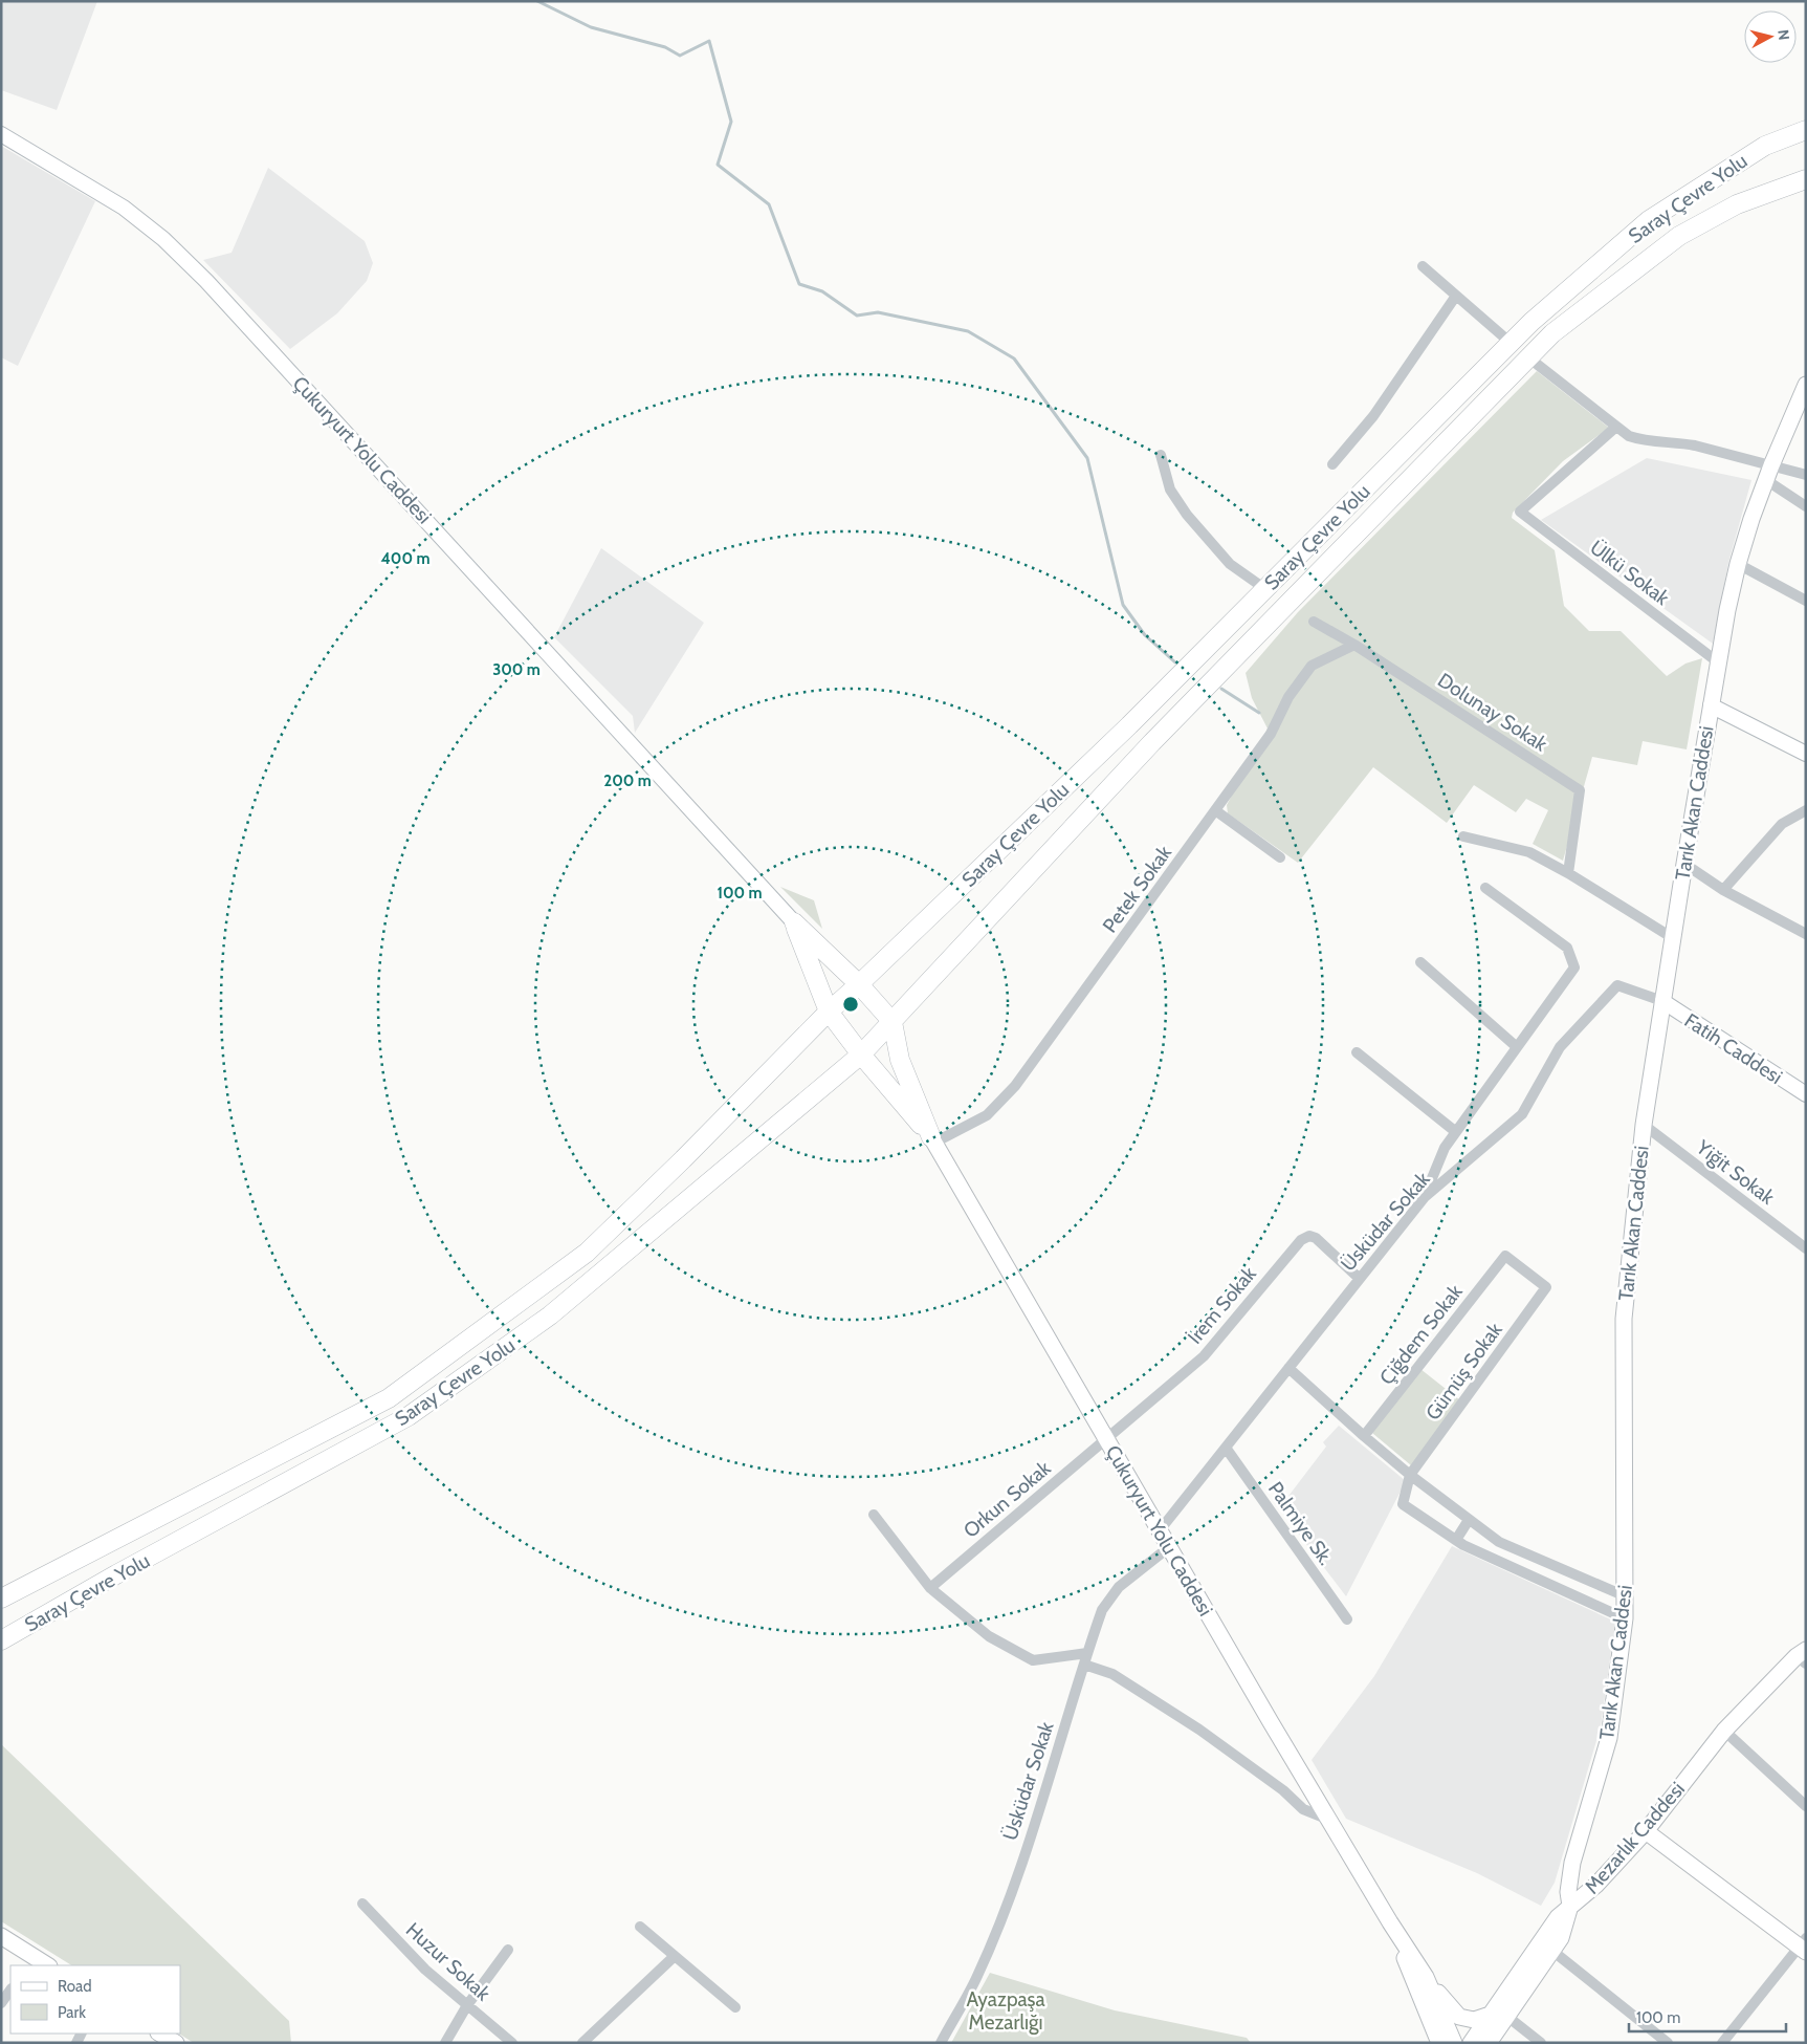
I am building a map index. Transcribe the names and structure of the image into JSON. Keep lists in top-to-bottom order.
{
  "streets": {
    "highway": ["Saray Çevre Yolu"],
    "main road": [
      "Çukuryurt Yolu Caddesi",
      "Tarık Akan Caddesi",
      "Fatih Caddesi",
      "Mezarlık Caddesi"
    ],
    "street": [
      "Ülkü Sokak",
      "Dolunay Sokak",
      "Petek Sokak",
      "Yiğit Sokak",
      "Üsküdar Sokak",
      "İrem Sokak",
      "Çiğdem Sokak",
      "Gümüş Sokak",
      "Orkun Sokak",
      "Palmiye Sk.",
      "Huzur Sokak"
    ]
  },
  "crossings": [
    ["Çukuryurt Yolu Caddesi", "Petek Sokak"],
    ["Çukuryurt Yolu Caddesi", "Üsküdar Sokak"],
    ["Çukuryurt Yolu Caddesi", "İrem Sokak"],
    ["Çukuryurt Yolu Caddesi", "Orkun Sokak"],
    ["Ülkü Sokak", "Tarık Akan Caddesi"],
    ["Dolunay Sokak", "Petek Sokak"],
    ["Tarık Akan Caddesi", "Fatih Caddesi"],
    ["Tarık Akan Caddesi", "Yiğit Sokak"],
    ["Tarık Akan Caddesi", "Üsküdar Sokak"],
    ["Tarık Akan Caddesi", "Mezarlık Caddesi"],
    ["Fatih Caddesi", "Üsküdar Sokak"],
    ["Üsküdar Sokak", "İrem Sokak"],
    ["Üsküdar Sokak", "Palmiye Sk."],
    ["İrem Sokak", "Orkun Sokak"],
    ["Çiğdem Sokak", "Gümüş Sokak"]
  ],
  "parks": ["Ayazpaşa Mezarlığı"],
  "legend": ["Road", "Park"],
  "scale_bar": "100 m",
  "north": "right",
  "rings": [
    "400 m",
    "300 m",
    "200 m",
    "100 m"
  ]
}
